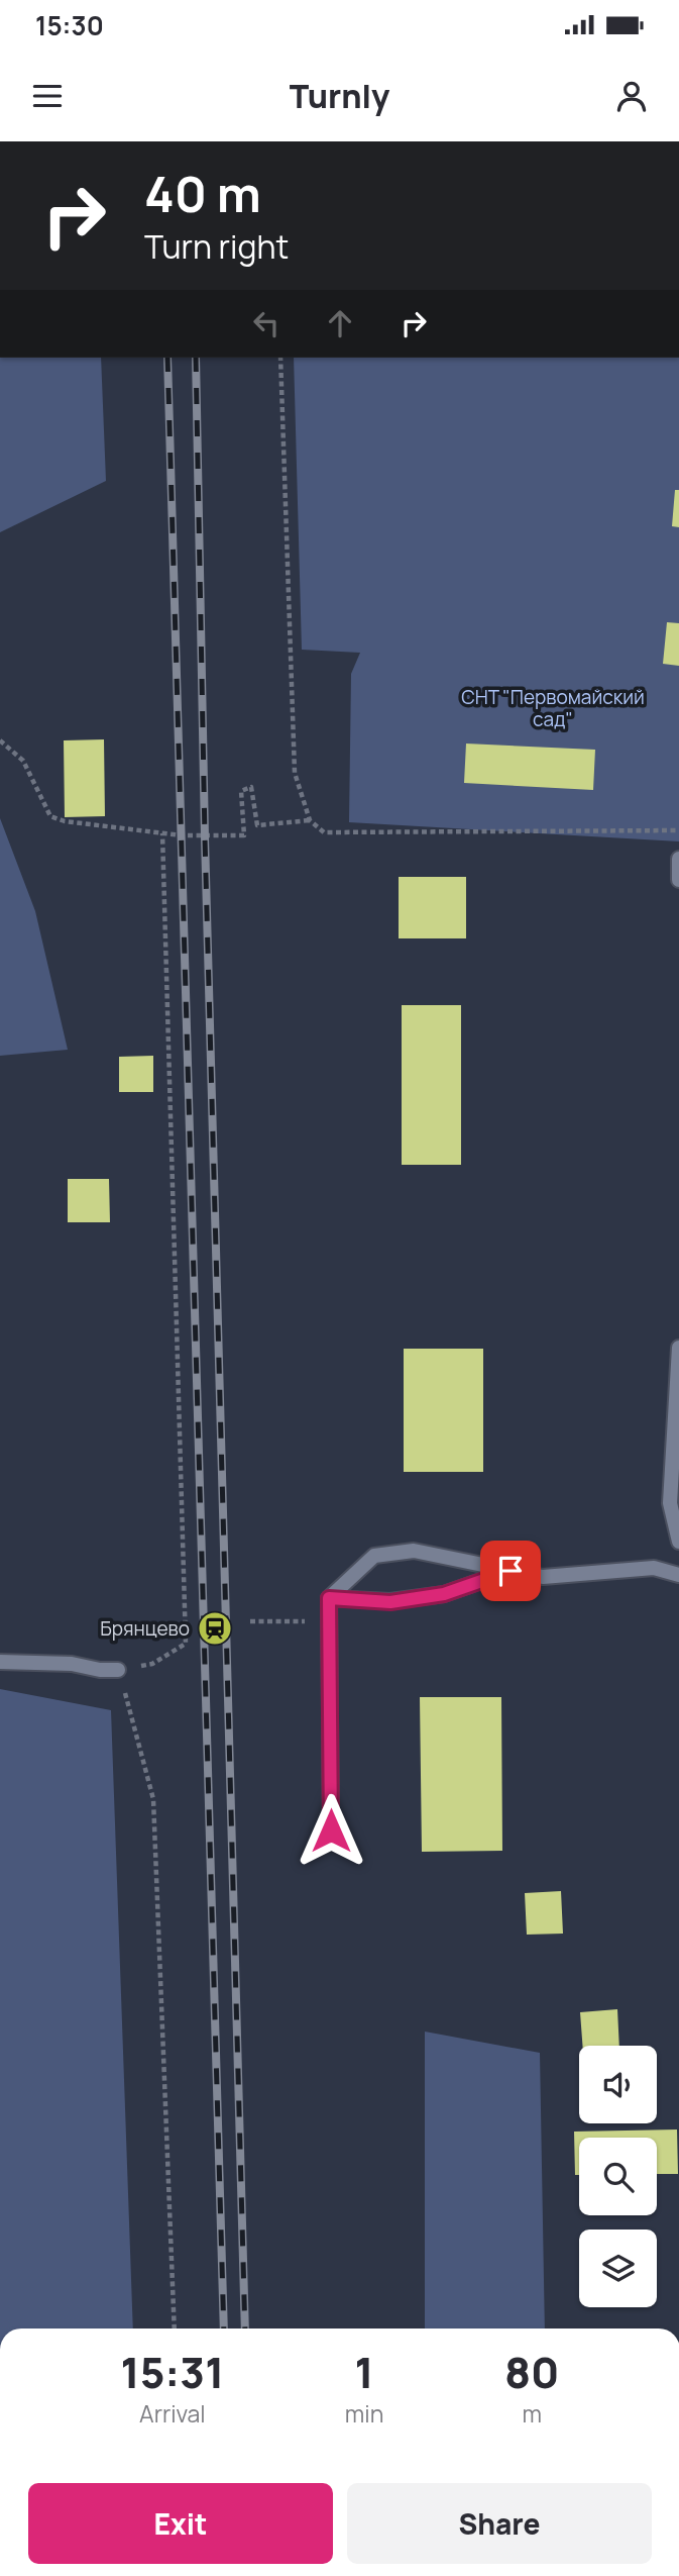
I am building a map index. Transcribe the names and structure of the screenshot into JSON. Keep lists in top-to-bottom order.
{
  "parks": ["СНТ \"Первомайский сад\""],
  "places": {
    "station": ["Брянцево"]
  },
  "page": {
    "status": "15:30",
    "header": "Turnly",
    "turn": ["40 m", "Turn right"],
    "eta": [
      "15:31",
      "Arrival",
      "1",
      "min",
      "80",
      "m"
    ],
    "buttons": ["Exit", "Share"]
  }
}
